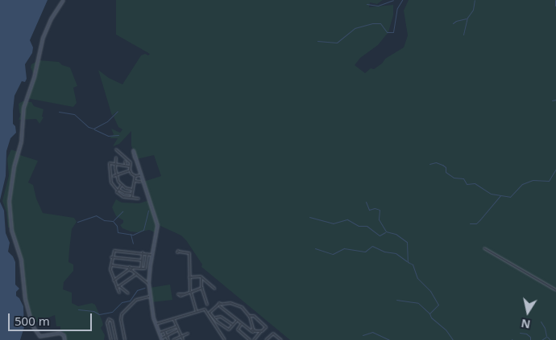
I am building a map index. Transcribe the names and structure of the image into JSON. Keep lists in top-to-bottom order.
{
  "scale_bar": "500 m",
  "north": "bottom"
}
